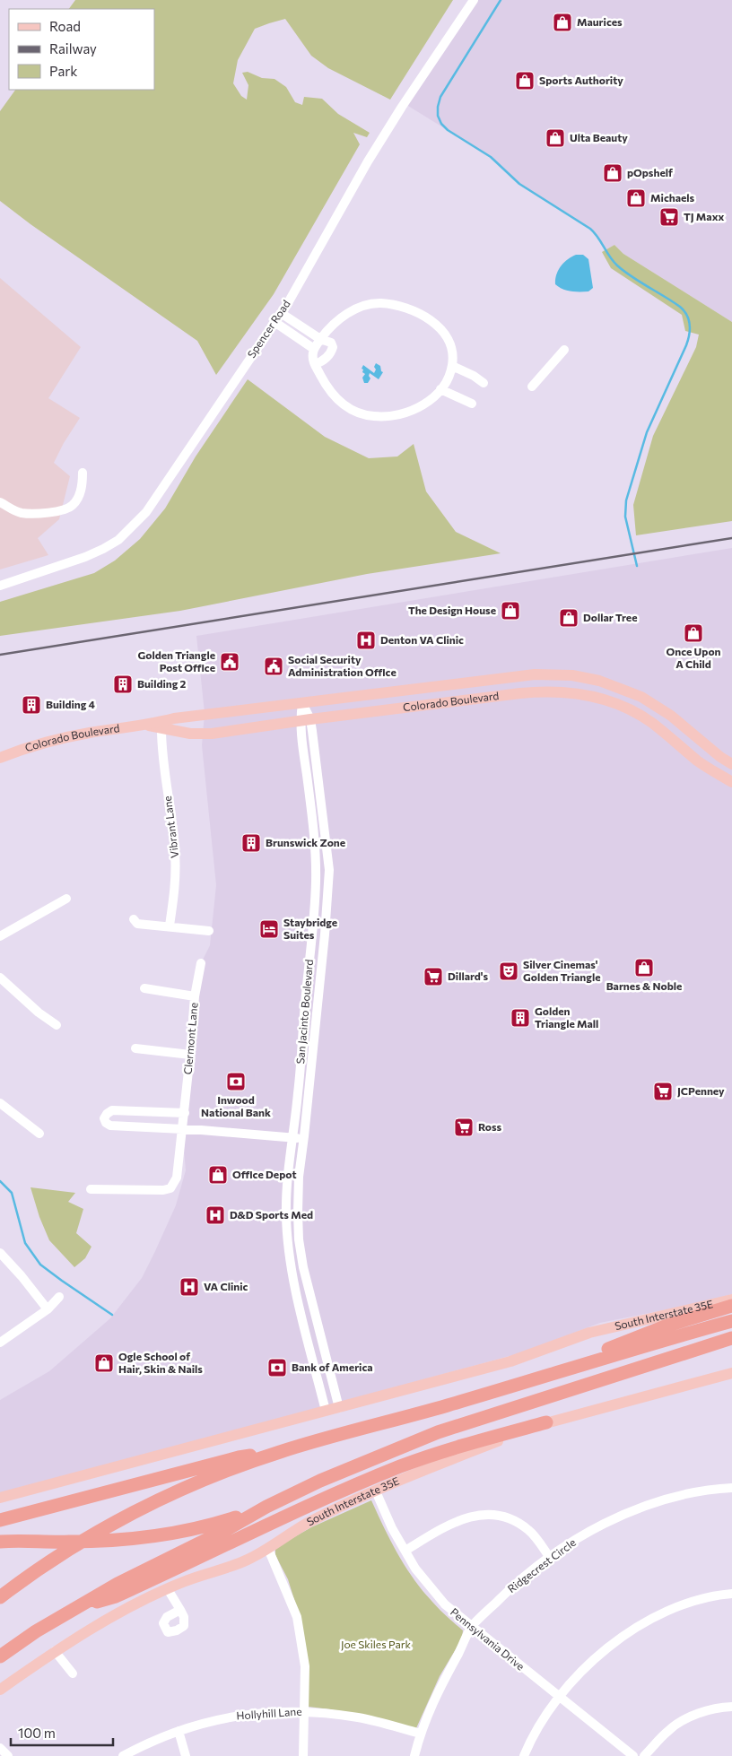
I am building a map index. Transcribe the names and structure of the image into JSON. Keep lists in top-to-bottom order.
{
  "streets": {
    "main road": ["Colorado Boulevard", "South Interstate 35E"],
    "street": [
      "Spencer Road",
      "Vibrant Lane",
      "San Jacinto Boulevard",
      "Clermont Lane",
      "Ridgecrest Circle",
      "Pennsylvania Drive",
      "Hollyhill Lane"
    ]
  },
  "crossings": [
    ["Colorado Boulevard", "Vibrant Lane"],
    ["Colorado Boulevard", "San Jacinto Boulevard"],
    ["San Jacinto Boulevard", "South Interstate 35E"],
    ["South Interstate 35E", "Pennsylvania Drive"],
    ["Ridgecrest Circle", "Pennsylvania Drive"],
    ["Ridgecrest Circle", "Hollyhill Lane"]
  ],
  "parks": ["Joe Skiles Park"],
  "places": {
    "shop": [
      "Maurices",
      "Sports Authority",
      "Ulta Beauty",
      "pOpshelf",
      "Michaels",
      "The Design House",
      "Dollar Tree",
      "Once Upon A Child",
      "Barnes & Noble",
      "Office Depot",
      "Ogle School of Hair, Skin & Nails"
    ],
    "supermarket": [
      "TJ Maxx",
      "Dillard's",
      "JCPenney",
      "Ross"
    ],
    "hospital": ["Denton VA Clinic", "D&D Sports Med", "VA Clinic"],
    "public building": ["Golden Triangle Post Office", "Social Security Administration Office"],
    "building": [
      "Building 2",
      "Building 4",
      "Brunswick Zone",
      "Golden Triangle Mall"
    ],
    "hotel": ["Staybridge Suites"],
    "theatre": ["Silver Cinemas' Golden Triangle"],
    "bank": ["Inwood National Bank", "Bank of America"]
  },
  "legend": ["Road", "Railway", "Park"],
  "scale_bar": "100 m"
}
